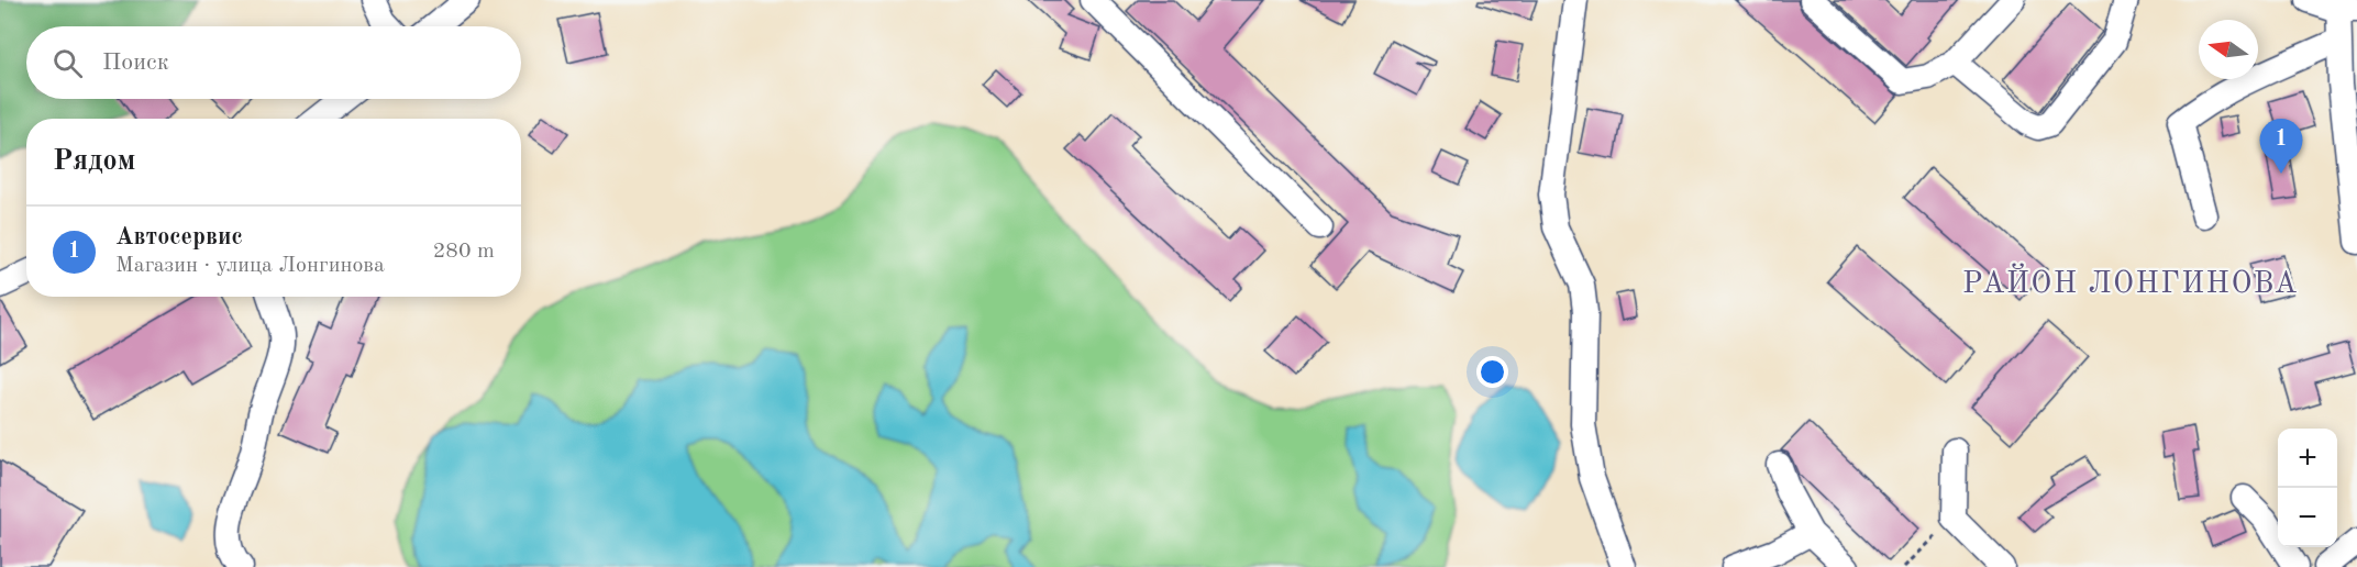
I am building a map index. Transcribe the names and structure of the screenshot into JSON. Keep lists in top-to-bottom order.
{
  "districts": ["РАЙОН ЛОНГИНОВА"],
  "north": "left",
  "page": {
    "search": "Поиск",
    "pins": "1",
    "heading": "Рядом",
    "list": [
      {
        "mark": "1",
        "name": "Автосервис",
        "note": "Магазин · улица Лонгинова",
        "value": "280 m"
      }
    ],
    "map_buttons": ["+", "−"]
  }
}
